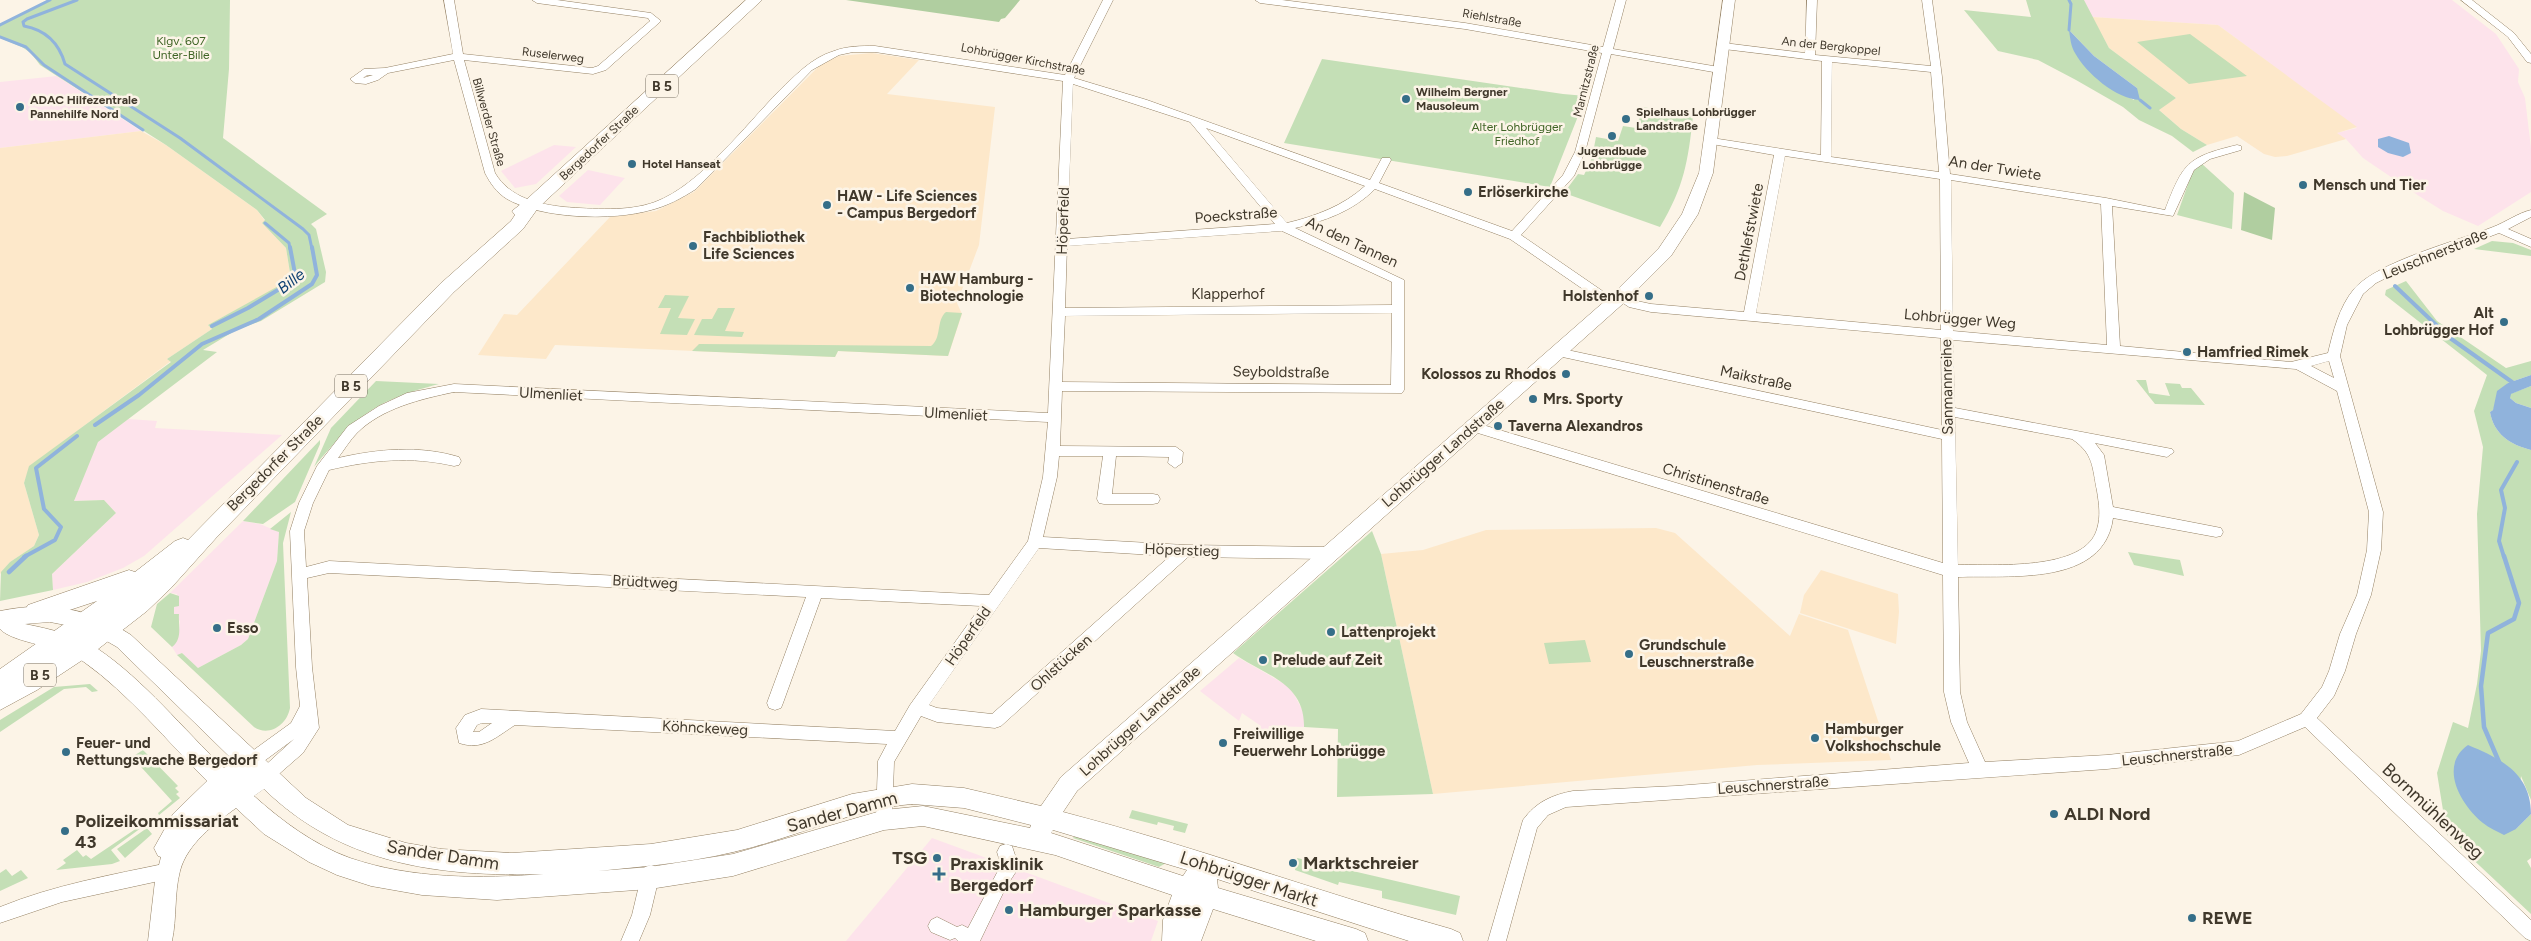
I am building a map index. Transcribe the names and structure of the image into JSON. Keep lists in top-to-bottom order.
{
  "streets": {
    "main road": [
      "B 5",
      "Bergedorfer Straße",
      "Lohbrügger Landstraße",
      "Sander Damm",
      "Lohbrügger Markt"
    ],
    "street": [
      "Riehlstraße",
      "An der Bergkoppel",
      "Ruselerweg",
      "Lohbrügger Kirchstraße",
      "Marnitzstraße",
      "Billwerder Straße",
      "An der Twiete",
      "Poeckstraße",
      "Höperfeld",
      "Dethlefstwiete",
      "An den Tannen",
      "Leuschnerstraße",
      "Klapperhof",
      "Lohbrügger Weg",
      "Seyboldstraße",
      "Maikstraße",
      "Sanmannreihe",
      "Ulmenliet",
      "Christinenstraße",
      "Höperstieg",
      "Brüdtweg",
      "Ohlstücken",
      "Köhnckeweg",
      "Bornmühlenweg"
    ]
  },
  "crossings": [
    ["Riehlstraße", "Marnitzstraße"],
    ["Riehlstraße", "Lohbrügger Landstraße"],
    ["An der Bergkoppel", "Sanmannreihe"],
    ["An der Bergkoppel", "Lohbrügger Landstraße"],
    ["Ruselerweg", "Billwerder Straße"],
    ["Lohbrügger Kirchstraße", "Marnitzstraße"],
    ["Lohbrügger Kirchstraße", "Billwerder Straße"],
    ["Lohbrügger Kirchstraße", "Bergedorfer Straße"],
    ["Lohbrügger Kirchstraße", "Poeckstraße"],
    ["Lohbrügger Kirchstraße", "Höperfeld"],
    ["Lohbrügger Kirchstraße", "An den Tannen"],
    ["Lohbrügger Kirchstraße", "Lohbrügger Weg"],
    ["Lohbrügger Kirchstraße", "Lohbrügger Landstraße"],
    ["Billwerder Straße", "Bergedorfer Straße"],
    ["Bergedorfer Straße", "Sander Damm"],
    ["An der Twiete", "Dethlefstwiete"],
    ["An der Twiete", "Sanmannreihe"],
    ["An der Twiete", "Lohbrügger Landstraße"],
    ["Poeckstraße", "Höperfeld"],
    ["Poeckstraße", "An den Tannen"],
    ["Höperfeld", "Klapperhof"],
    ["Höperfeld", "Seyboldstraße"],
    ["Höperfeld", "Ulmenliet"],
    ["Höperfeld", "Höperstieg"],
    ["Höperfeld", "Brüdtweg"],
    ["Höperfeld", "Ohlstücken"],
    ["Höperfeld", "Köhnckeweg"],
    ["Höperfeld", "Sander Damm"],
    ["Dethlefstwiete", "Lohbrügger Weg"],
    ["An den Tannen", "Seyboldstraße"],
    ["Leuschnerstraße", "Lohbrügger Weg"],
    ["Leuschnerstraße", "Sanmannreihe"],
    ["Leuschnerstraße", "Bornmühlenweg"],
    ["Klapperhof", "Seyboldstraße"],
    ["Lohbrügger Weg", "Sanmannreihe"],
    ["Lohbrügger Weg", "Lohbrügger Landstraße"],
    ["Maikstraße", "Sanmannreihe"],
    ["Maikstraße", "Lohbrügger Landstraße"],
    ["Sanmannreihe", "Christinenstraße"],
    ["Ulmenliet", "Brüdtweg"],
    ["Ulmenliet", "Sander Damm"],
    ["Lohbrügger Landstraße", "Christinenstraße"],
    ["Lohbrügger Landstraße", "Höperstieg"],
    ["Lohbrügger Landstraße", "Sander Damm"],
    ["Lohbrügger Landstraße", "Lohbrügger Markt"],
    ["Höperstieg", "Ohlstücken"],
    ["Sander Damm", "Lohbrügger Markt"]
  ],
  "water": ["Bille"],
  "parks": ["Klgv. 607 Unter-Bille", "Alter Lohbrügger Friedhof"],
  "places": {
    "other": [
      "Wilhelm Bergner Mausoleum",
      "ADAC Hilfezentrale Pannehilfe Nord",
      "Spielhaus Lohbrügger Landstraße",
      "Jugendbude Lohbrügge",
      "Hotel Hanseat",
      "Mensch und Tier",
      "Erlöserkirche",
      "HAW - Life Sciences - Campus Bergedorf",
      "Fachbibliothek Life Sciences",
      "HAW Hamburg - Biotechnologie",
      "Holstenhof",
      "Alt Lohbrügger Hof",
      "Hamfried Rimek",
      "Kolossos zu Rhodos",
      "Mrs. Sporty",
      "Taverna Alexandros",
      "Esso",
      "Lattenprojekt",
      "Grundschule Leuschnerstraße",
      "Prelude auf Zeit",
      "Hamburger Volkshochschule",
      "Freiwillige Feuerwehr Lohbrügge",
      "Feuer- und Rettungswache Bergedorf",
      "ALDI Nord",
      "Polizeikommissariat 43",
      "TSG",
      "Marktschreier",
      "Hamburger Sparkasse",
      "REWE"
    ],
    "health": ["Praxisklinik Bergedorf"]
  }
}
